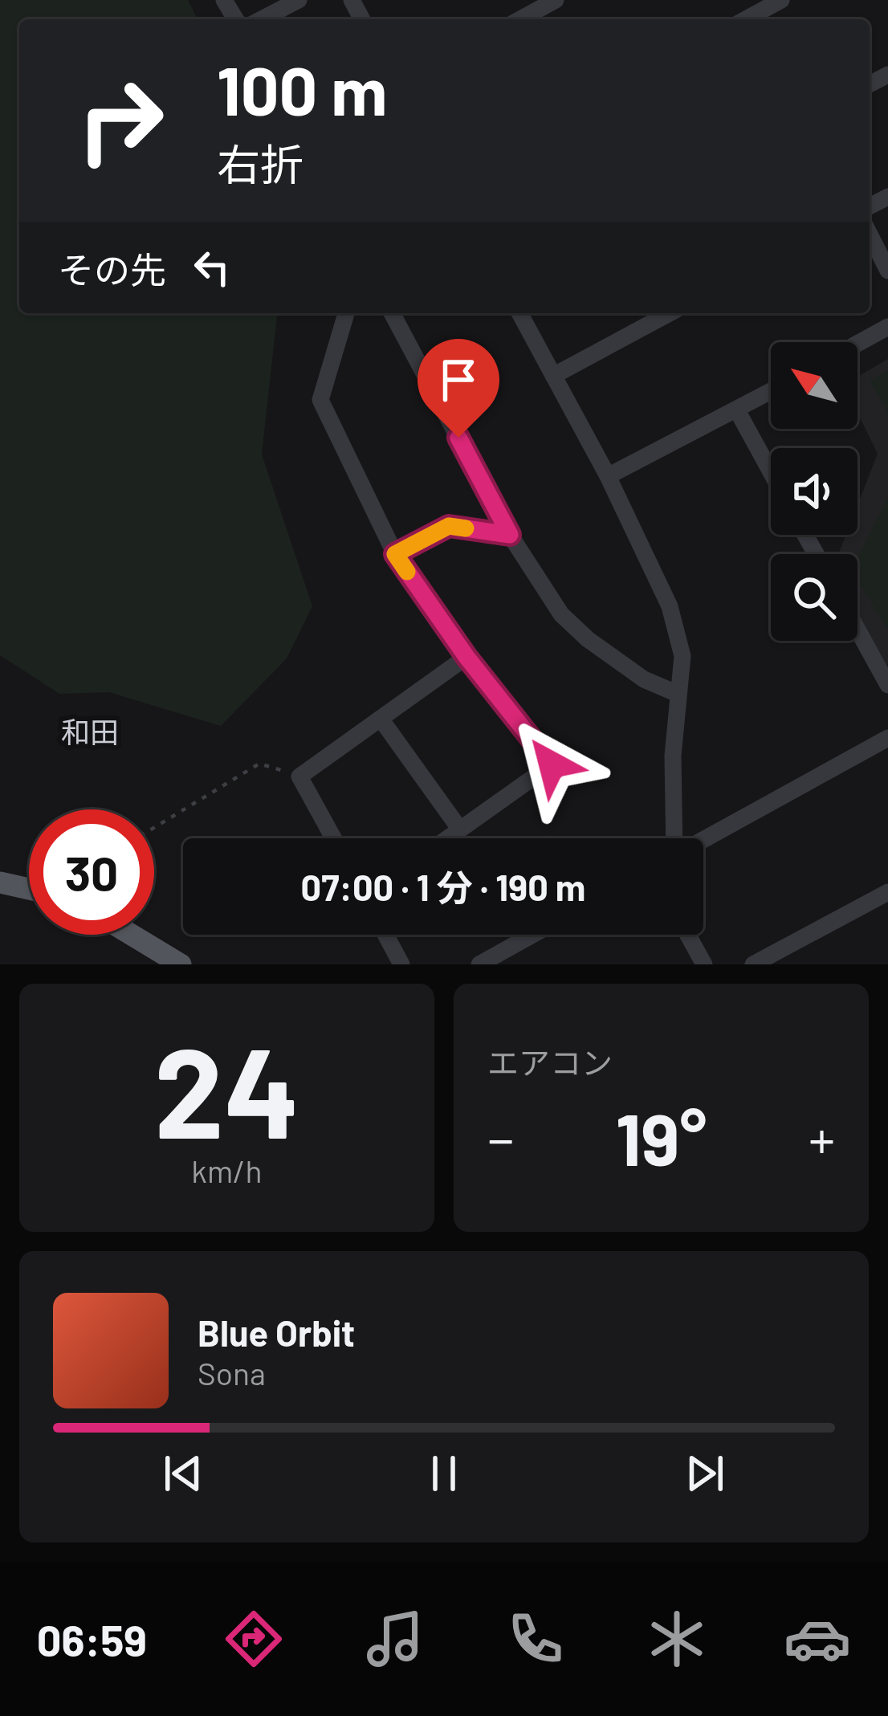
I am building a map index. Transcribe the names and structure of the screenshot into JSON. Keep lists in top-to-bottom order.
{
  "districts": ["和田"],
  "north": "top left",
  "page": {
    "turn": ["100 m", "右折"],
    "then": "その先",
    "limit": "30",
    "trip": "07:00 · 1 分 · 190 m",
    "tile": [
      ["24", "km/h"],
      "エアコン"
    ],
    "heat": ["−", "19°", "+"],
    "song": ["Blue Orbit", "Sona"],
    "tabs": "06:59"
  }
}
